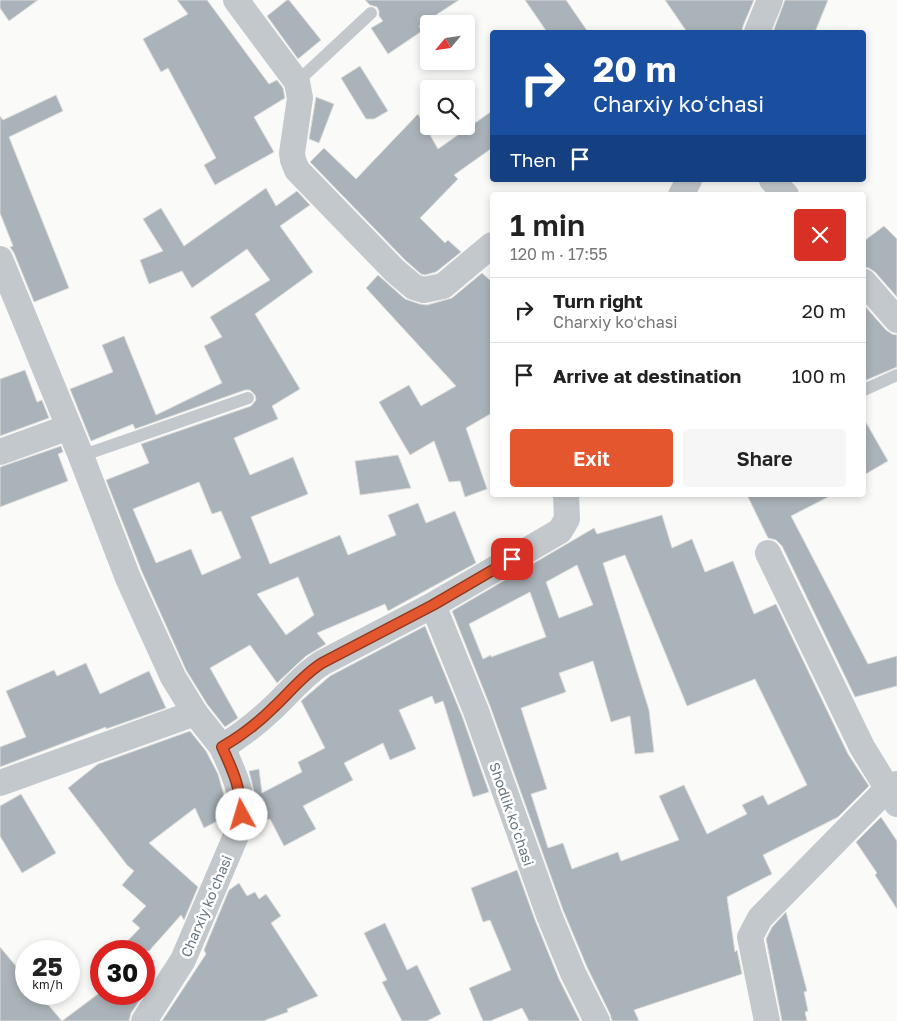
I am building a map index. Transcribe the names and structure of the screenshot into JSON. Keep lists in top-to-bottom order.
{
  "streets": {
    "street": ["Shodlik koʻchasi", "Charxiy koʻchasi"]
  },
  "north": "bottom left",
  "page": {
    "turn": ["20 m", "Charxiy koʻchasi"],
    "then": "Then",
    "heading": ["1 min", "120 m · 17:55"],
    "list": [
      {
        "name": "Turn right",
        "note": "Charxiy koʻchasi",
        "value": "20 m"
      },
      {
        "name": "Arrive at destination",
        "value": "100 m"
      }
    ],
    "buttons": ["Exit", "Share"],
    "speed": "25 km/h",
    "limit": "30"
  }
}
